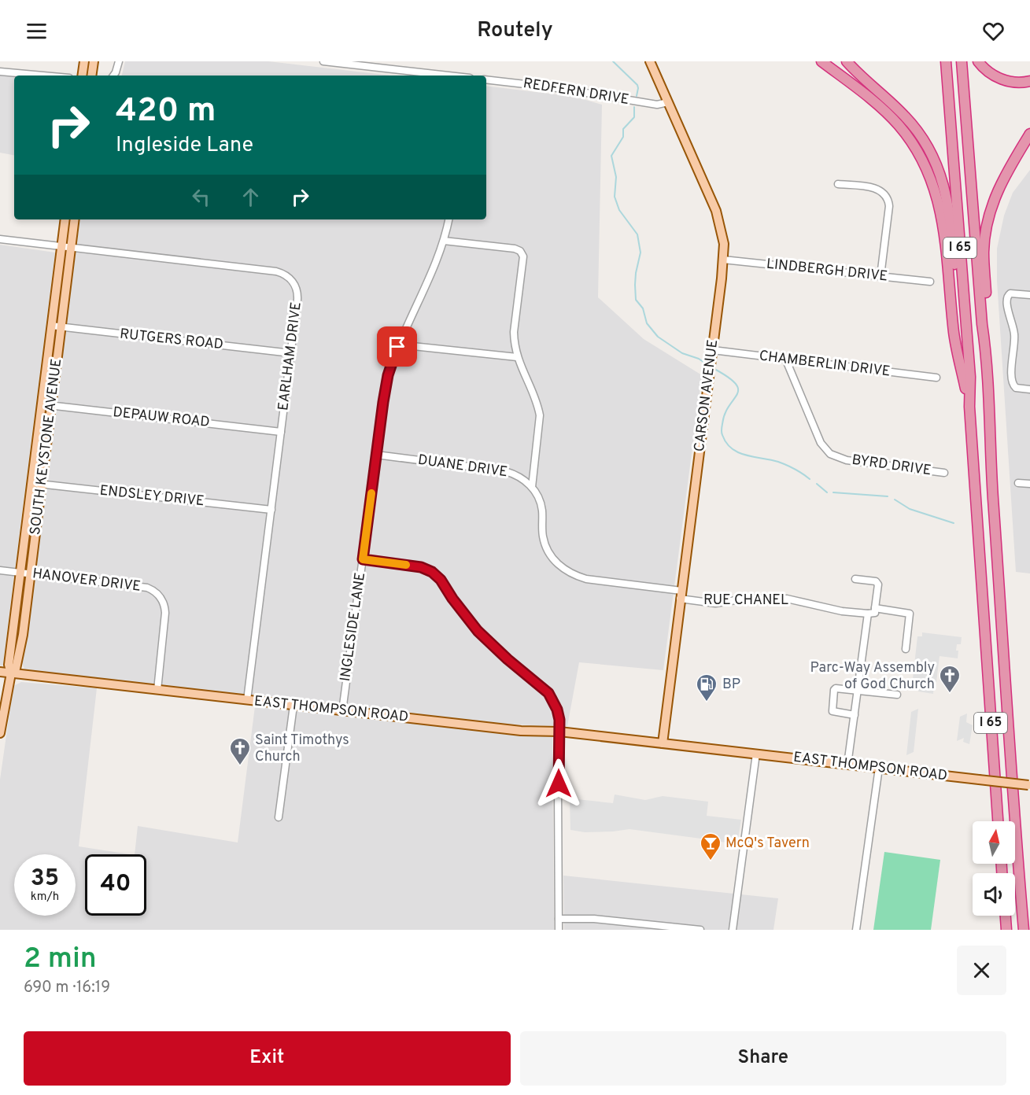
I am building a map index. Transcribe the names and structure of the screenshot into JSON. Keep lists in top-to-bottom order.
{
  "streets": {
    "highway": ["I 65"],
    "main road": ["CARSON AVENUE", "SOUTH KEYSTONE AVENUE", "EAST THOMPSON ROAD"],
    "street": [
      "REDFERN DRIVE",
      "LINDBERGH DRIVE",
      "RUTGERS ROAD",
      "EARLHAM DRIVE",
      "CHAMBERLIN DRIVE",
      "DEPAUW ROAD",
      "BYRD DRIVE",
      "DUANE DRIVE",
      "ENDSLEY DRIVE",
      "HANOVER DRIVE",
      "RUE CHANEL",
      "INGLESIDE LANE"
    ]
  },
  "crossings": [
    ["REDFERN DRIVE", "CARSON AVENUE"],
    ["LINDBERGH DRIVE", "CARSON AVENUE"],
    ["RUTGERS ROAD", "EARLHAM DRIVE"],
    ["RUTGERS ROAD", "SOUTH KEYSTONE AVENUE"],
    ["EARLHAM DRIVE", "DEPAUW ROAD"],
    ["EARLHAM DRIVE", "SOUTH KEYSTONE AVENUE"],
    ["EARLHAM DRIVE", "ENDSLEY DRIVE"],
    ["EARLHAM DRIVE", "EAST THOMPSON ROAD"],
    ["CHAMBERLIN DRIVE", "CARSON AVENUE"],
    ["CHAMBERLIN DRIVE", "BYRD DRIVE"],
    ["CARSON AVENUE", "RUE CHANEL"],
    ["CARSON AVENUE", "EAST THOMPSON ROAD"],
    ["DEPAUW ROAD", "SOUTH KEYSTONE AVENUE"],
    ["SOUTH KEYSTONE AVENUE", "ENDSLEY DRIVE"],
    ["SOUTH KEYSTONE AVENUE", "HANOVER DRIVE"],
    ["SOUTH KEYSTONE AVENUE", "EAST THOMPSON ROAD"],
    ["DUANE DRIVE", "INGLESIDE LANE"],
    ["HANOVER DRIVE", "EAST THOMPSON ROAD"],
    ["INGLESIDE LANE", "EAST THOMPSON ROAD"]
  ],
  "places": {
    "church": ["Parc-Way Assembly of God Church", "Saint Timothys Church"],
    "fuel station": ["BP"],
    "bar": ["McQ's Tavern"]
  },
  "north": "top",
  "page": {
    "header": "Routely",
    "turn": ["420 m", "Ingleside Lane"],
    "speed": "35 km/h",
    "limit": "40",
    "heading": ["2 min", "690 m · 16:19"],
    "buttons": ["Exit", "Share"]
  }
}
